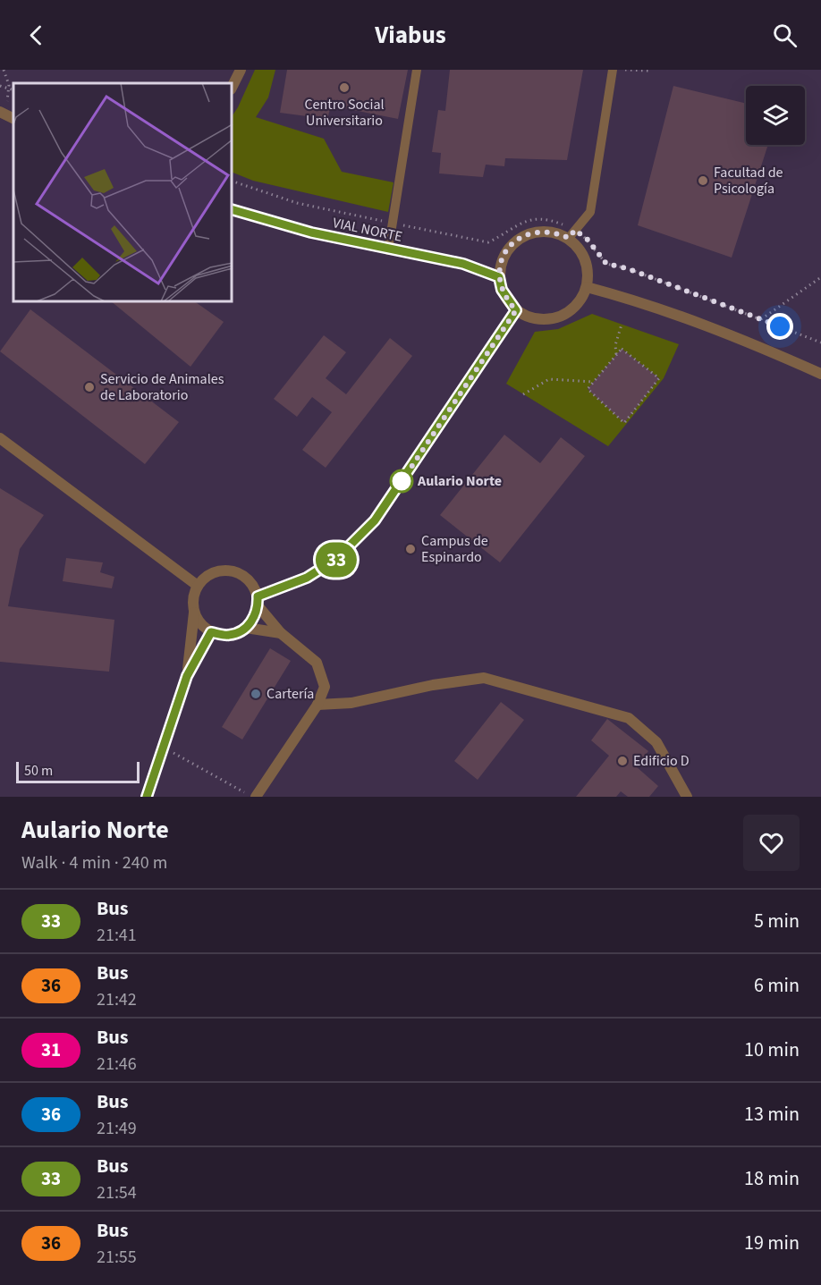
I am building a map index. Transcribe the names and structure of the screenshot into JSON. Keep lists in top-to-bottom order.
{
  "streets": {
    "street": ["VIAL NORTE"]
  },
  "places": [
    "Centro Social Universitario",
    "Facultad de Psicología",
    "Servicio de Animales de Laboratorio",
    "Aulario Norte",
    "Campus de Espinardo",
    "Cartería",
    "Edificio D"
  ],
  "lines": ["bus line 33"],
  "scale_bar": "50 m",
  "page": {
    "header": "Viabus",
    "on_map": "33",
    "scale": "50 m",
    "heading": ["Aulario Norte", "Walk · 4 min · 240 m"],
    "list": [
      {
        "mark": "33",
        "name": "Bus",
        "note": "21:41",
        "value": "5 min"
      },
      {
        "mark": "36",
        "name": "Bus",
        "note": "21:42",
        "value": "6 min"
      },
      {
        "mark": "31",
        "name": "Bus",
        "note": "21:46",
        "value": "10 min"
      },
      {
        "mark": "36",
        "name": "Bus",
        "note": "21:49",
        "value": "13 min"
      },
      {
        "mark": "33",
        "name": "Bus",
        "note": "21:54",
        "value": "18 min"
      },
      {
        "mark": "36",
        "name": "Bus",
        "note": "21:55",
        "value": "19 min"
      }
    ]
  }
}
